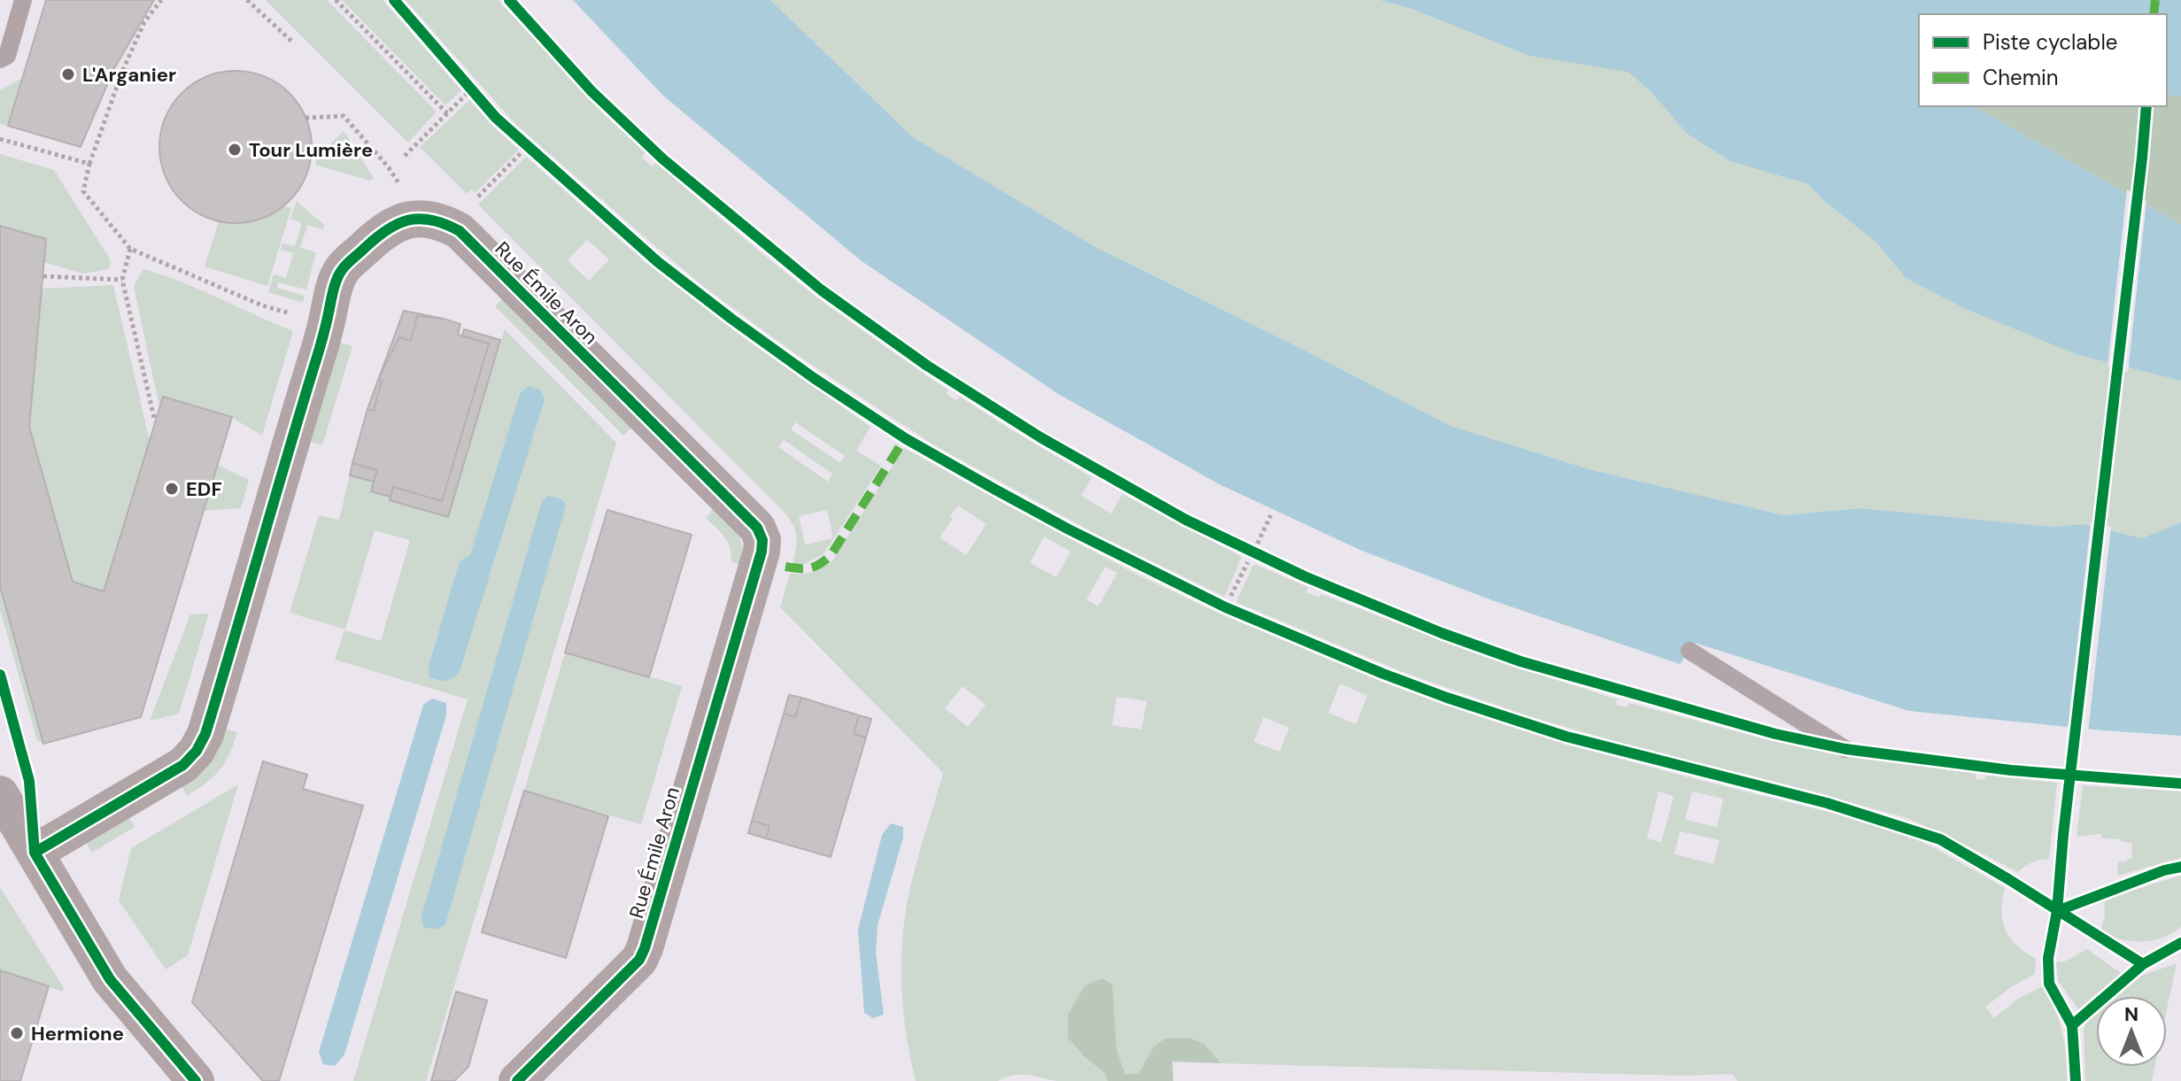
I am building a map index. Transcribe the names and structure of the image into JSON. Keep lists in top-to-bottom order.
{
  "streets": {
    "street": ["Rue Émile Aron"]
  },
  "places": [
    "L'Arganier",
    "Tour Lumière",
    "EDF",
    "Hermione"
  ],
  "legend": ["Piste cyclable", "Chemin"],
  "north": "top"
}
